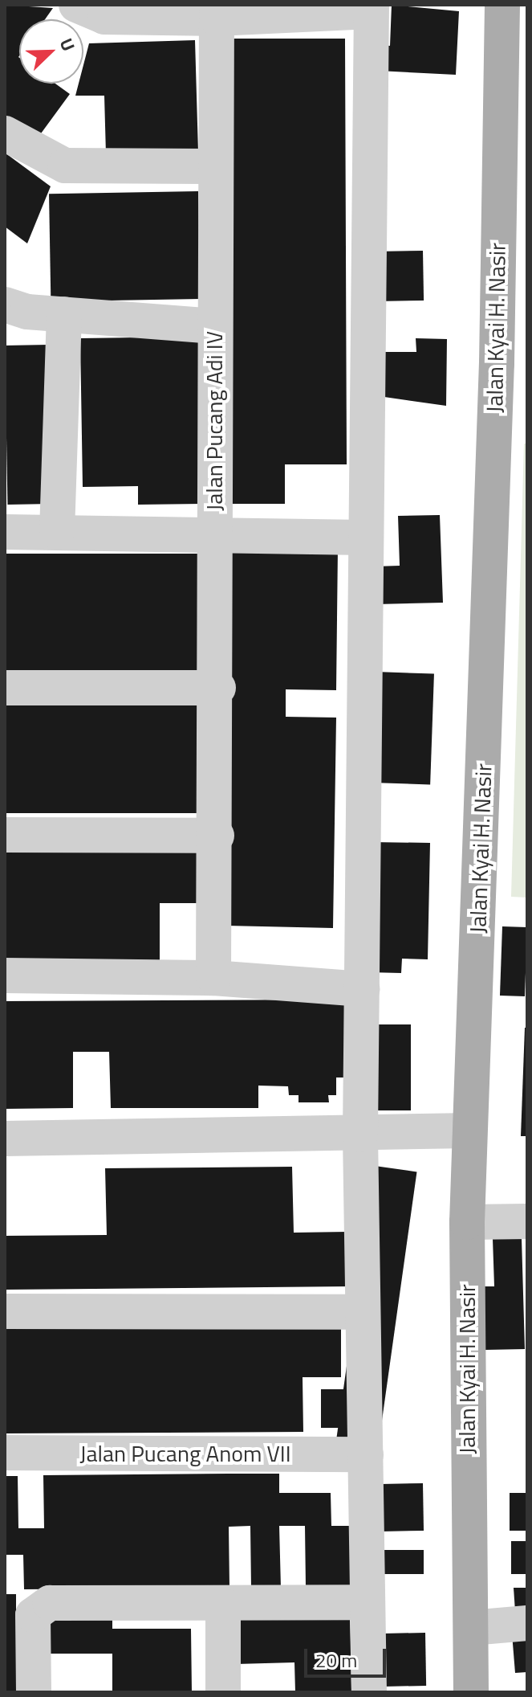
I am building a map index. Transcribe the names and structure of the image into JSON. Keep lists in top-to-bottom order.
{
  "streets": {
    "main road": ["Jalan Kyai H. Nasir"],
    "street": ["Jalan Pucang Adi IV", "Jalan Pucang Anom VII"]
  },
  "scale_bar": "20 m",
  "north": "top right"
}
